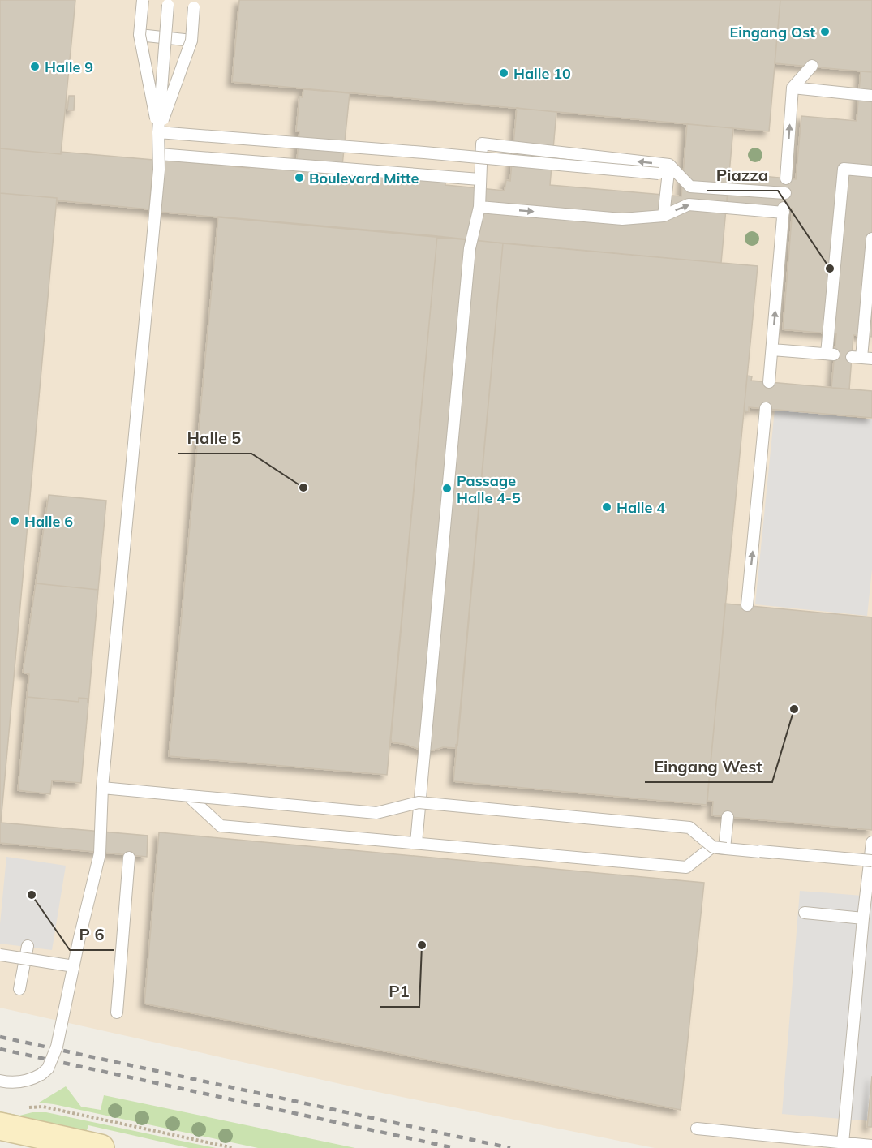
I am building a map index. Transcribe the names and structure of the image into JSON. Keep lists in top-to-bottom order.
{
  "places": [
    "Eingang Ost",
    "Halle 9",
    "Halle 10",
    "Boulevard Mitte",
    "Piazza",
    "Halle 5",
    "Passage Halle 4-5",
    "Halle 4",
    "Halle 6",
    "Eingang West",
    "P 6",
    "P1"
  ]
}
